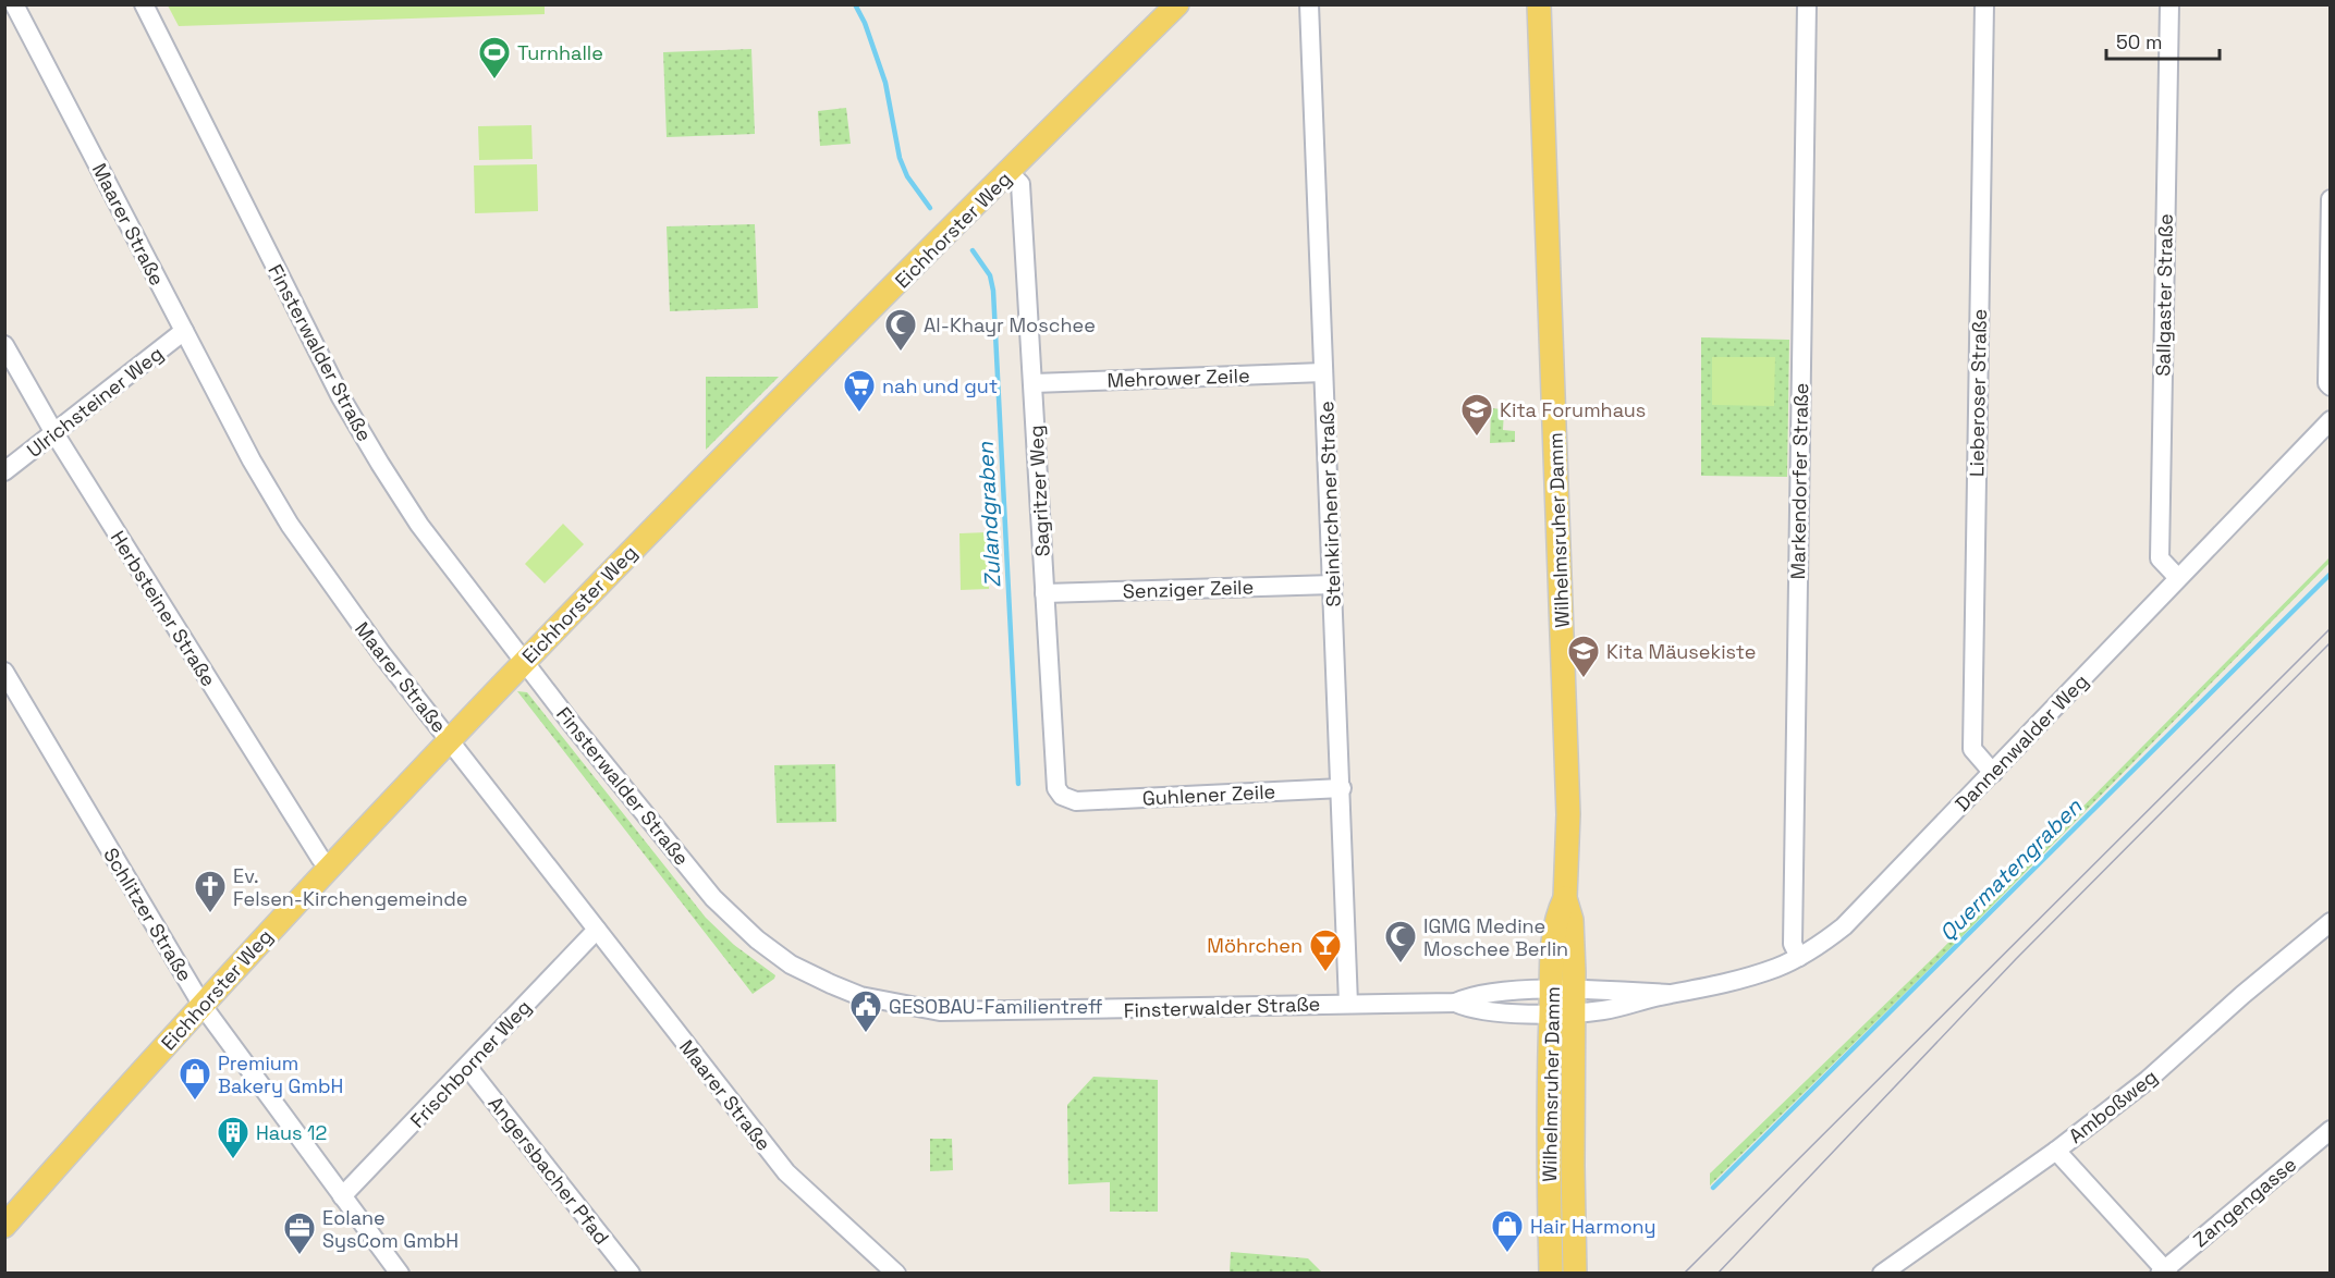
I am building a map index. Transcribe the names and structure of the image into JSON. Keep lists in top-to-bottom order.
{
  "streets": {
    "main road": ["Eichhorster Weg", "Wilhelmsruher Damm"],
    "street": [
      "Maarer Straße",
      "Sallgaster Straße",
      "Finsterwalder Straße",
      "Mehrower Zeile",
      "Lieberoser Straße",
      "Ulrichsteiner Weg",
      "Markendorfer Straße",
      "Sagritzer Weg",
      "Steinkirchener Straße",
      "Senziger Zeile",
      "Herbsteiner Straße",
      "Dannenwalder Weg",
      "Guhlener Zeile",
      "Schlitzer Straße",
      "Frischborner Weg",
      "Amboßweg",
      "Angersbacher Pfad",
      "Zangengasse"
    ]
  },
  "crossings": [
    ["Maarer Straße", "Eichhorster Weg"],
    ["Maarer Straße", "Ulrichsteiner Weg"],
    ["Maarer Straße", "Frischborner Weg"],
    ["Eichhorster Weg", "Finsterwalder Straße"],
    ["Eichhorster Weg", "Sagritzer Weg"],
    ["Eichhorster Weg", "Herbsteiner Straße"],
    ["Eichhorster Weg", "Schlitzer Straße"],
    ["Sallgaster Straße", "Dannenwalder Weg"],
    ["Finsterwalder Straße", "Steinkirchener Straße"],
    ["Finsterwalder Straße", "Wilhelmsruher Damm"],
    ["Finsterwalder Straße", "Dannenwalder Weg"],
    ["Mehrower Zeile", "Sagritzer Weg"],
    ["Mehrower Zeile", "Steinkirchener Straße"],
    ["Lieberoser Straße", "Dannenwalder Weg"],
    ["Ulrichsteiner Weg", "Herbsteiner Straße"],
    ["Markendorfer Straße", "Dannenwalder Weg"],
    ["Sagritzer Weg", "Senziger Zeile"],
    ["Sagritzer Weg", "Guhlener Zeile"],
    ["Steinkirchener Straße", "Senziger Zeile"],
    ["Steinkirchener Straße", "Guhlener Zeile"],
    ["Wilhelmsruher Damm", "Dannenwalder Weg"],
    ["Schlitzer Straße", "Frischborner Weg"],
    ["Frischborner Weg", "Angersbacher Pfad"]
  ],
  "water": ["Zulandgraben", "Quermatengraben"],
  "places": {
    "sports": ["Turnhalle"],
    "mosque": ["Al-Khayr Moschee", "IGMG Medine Moschee Berlin"],
    "supermarket": ["nah und gut"],
    "school or university": ["Kita Forumhaus", "Kita Mäusekiste"],
    "church": ["Ev. Felsen-Kirchengemeinde"],
    "bar": ["Möhrchen"],
    "public building": ["GESOBAU-Familientreff"],
    "shop": ["Premium Bakery GmbH", "Hair Harmony"],
    "building": ["Haus 12"],
    "office": ["Eolane SysCom GmbH"]
  },
  "scale_bar": "50 m"
}
